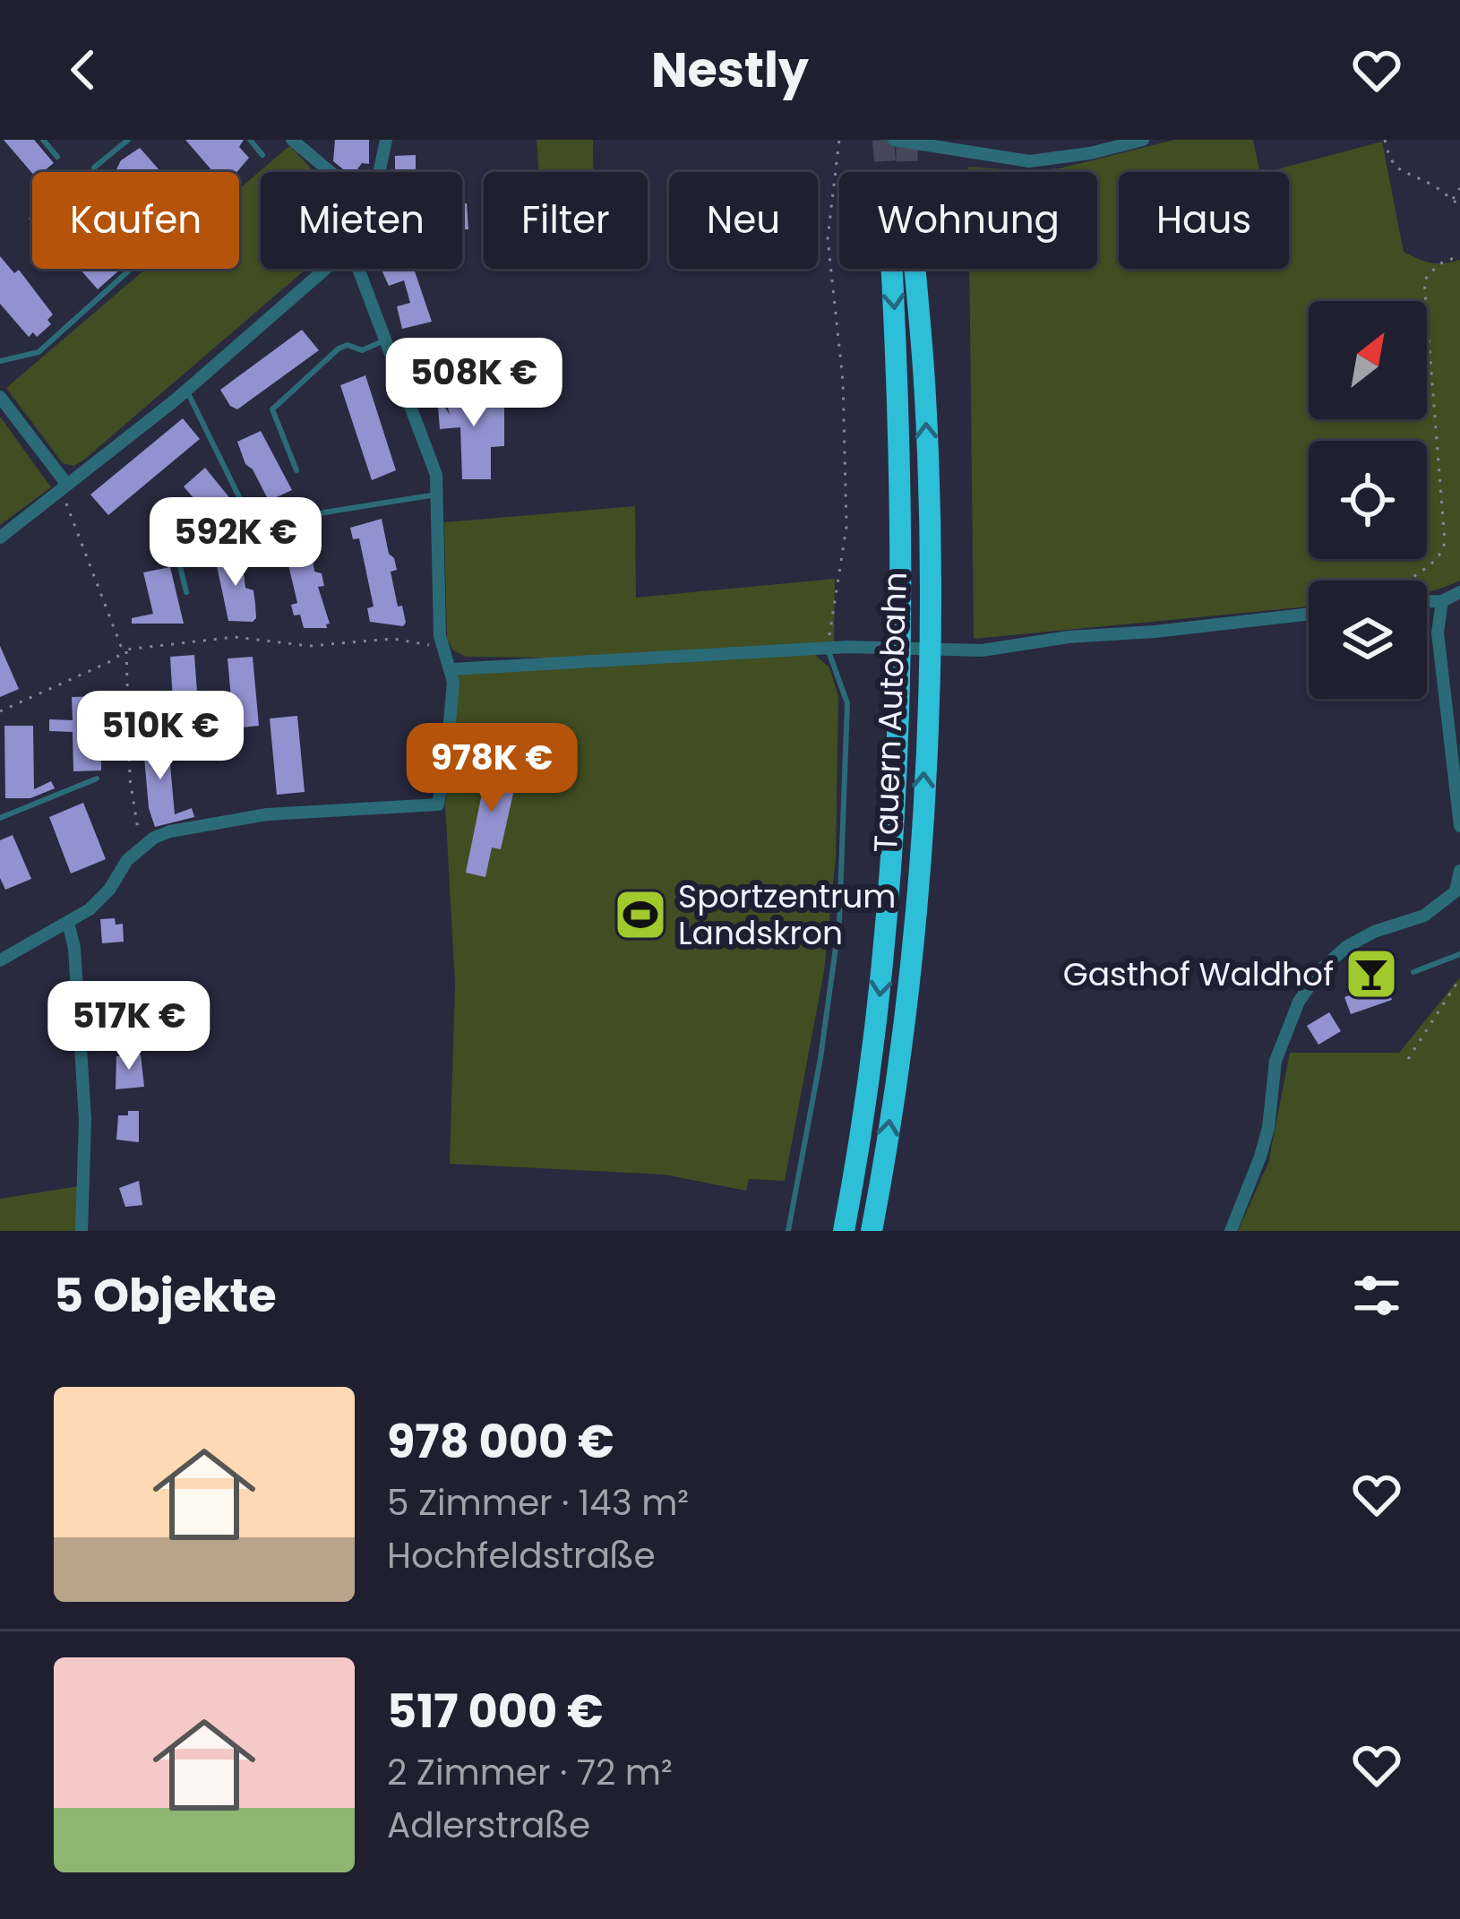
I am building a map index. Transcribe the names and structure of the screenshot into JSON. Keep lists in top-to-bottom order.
{
  "streets": {
    "highway": ["Tauern Autobahn"]
  },
  "places": {
    "sports": ["Sportzentrum Landskron"],
    "bar": ["Gasthof Waldhof"]
  },
  "north": "top right",
  "page": {
    "header": "Nestly",
    "chip": [
      "Kaufen",
      "Mieten",
      "Filter",
      "Neu",
      "Wohnung",
      "Haus"
    ],
    "price": [
      "508K €",
      "592K €",
      "510K €",
      "978K €",
      "517K €"
    ],
    "heading": "5 Objekte",
    "list": [
      {
        "name": "978 000 €",
        "note": "5 Zimmer · 143 m² · Hochfeldstraße"
      },
      {
        "name": "517 000 €",
        "note": "2 Zimmer · 72 m² · Adlerstraße"
      }
    ]
  }
}
